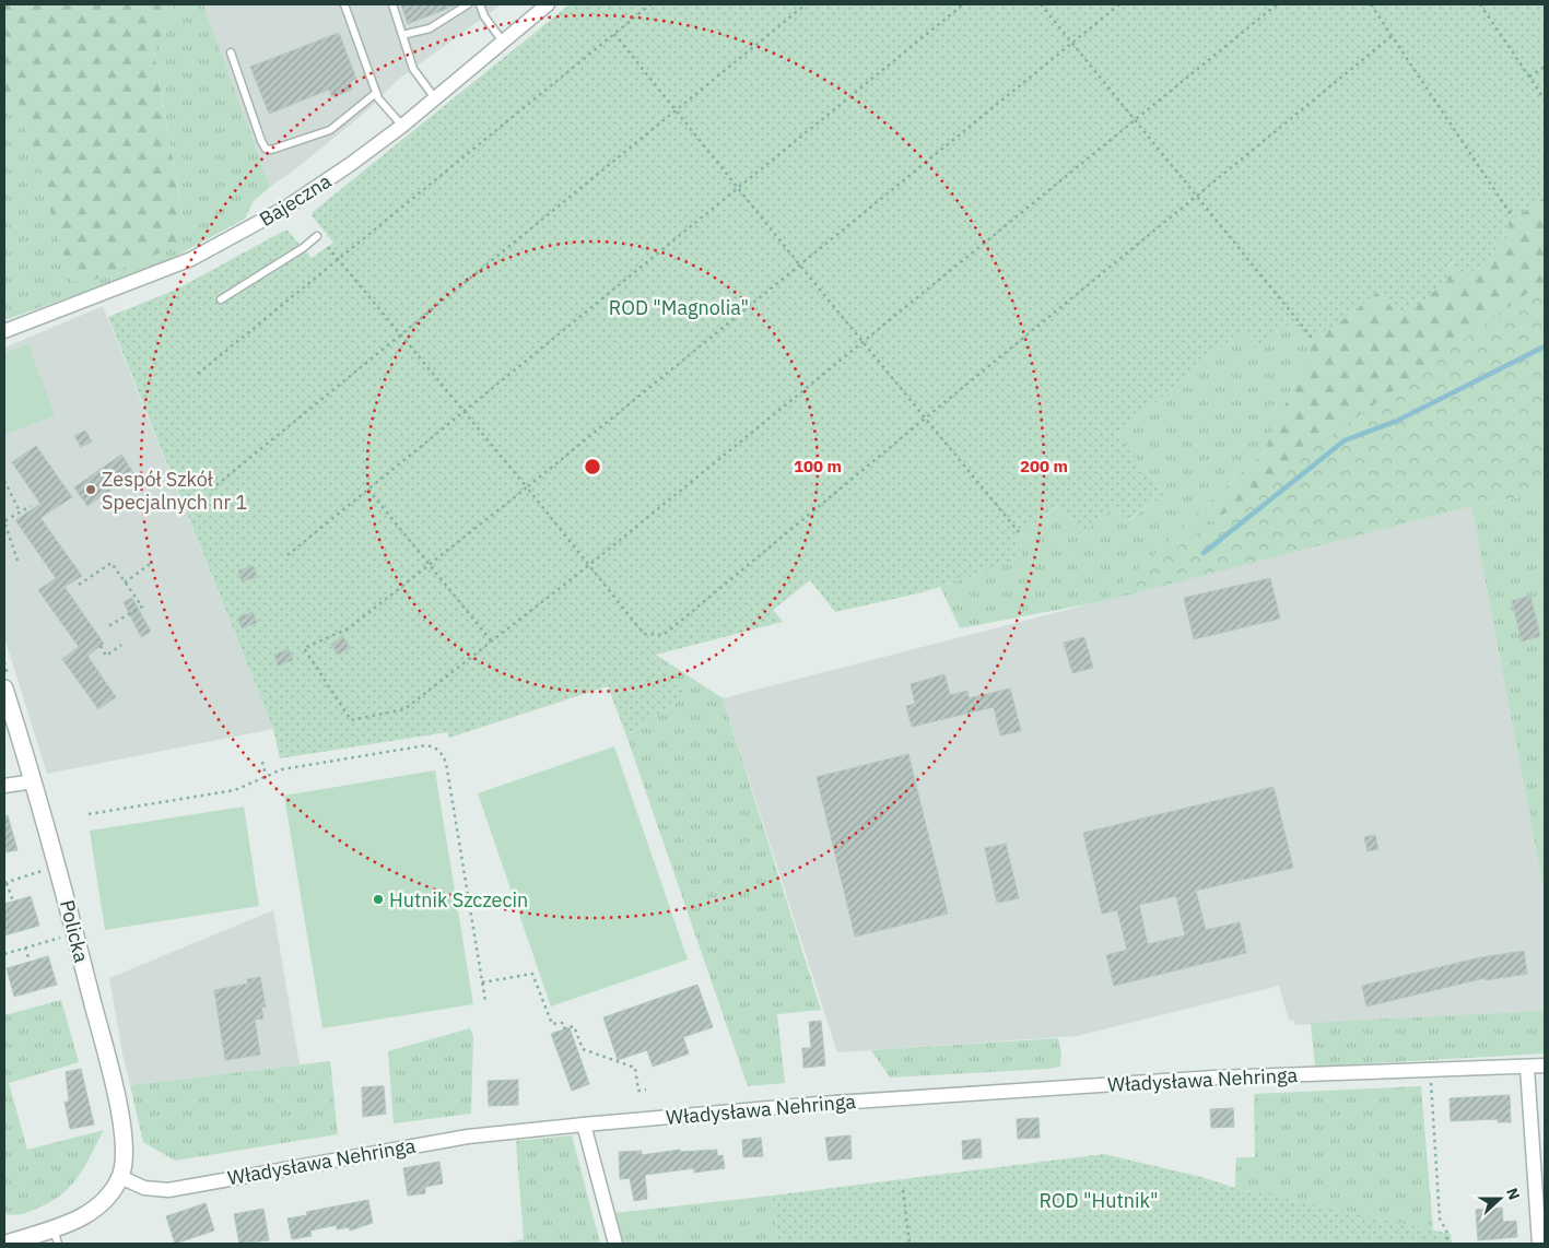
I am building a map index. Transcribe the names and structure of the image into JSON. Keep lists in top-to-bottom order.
{
  "streets": {
    "street": ["Bajeczna", "Policka", "Władysława Nehringa"]
  },
  "crossings": [
    ["Policka", "Władysława Nehringa"]
  ],
  "parks": ["ROD \"Magnolia\"", "ROD \"Hutnik\""],
  "places": ["Zespół Szkół Specjalnych nr 1", "Hutnik Szczecin"],
  "north": "right",
  "rings": ["100 m", "200 m"]
}
